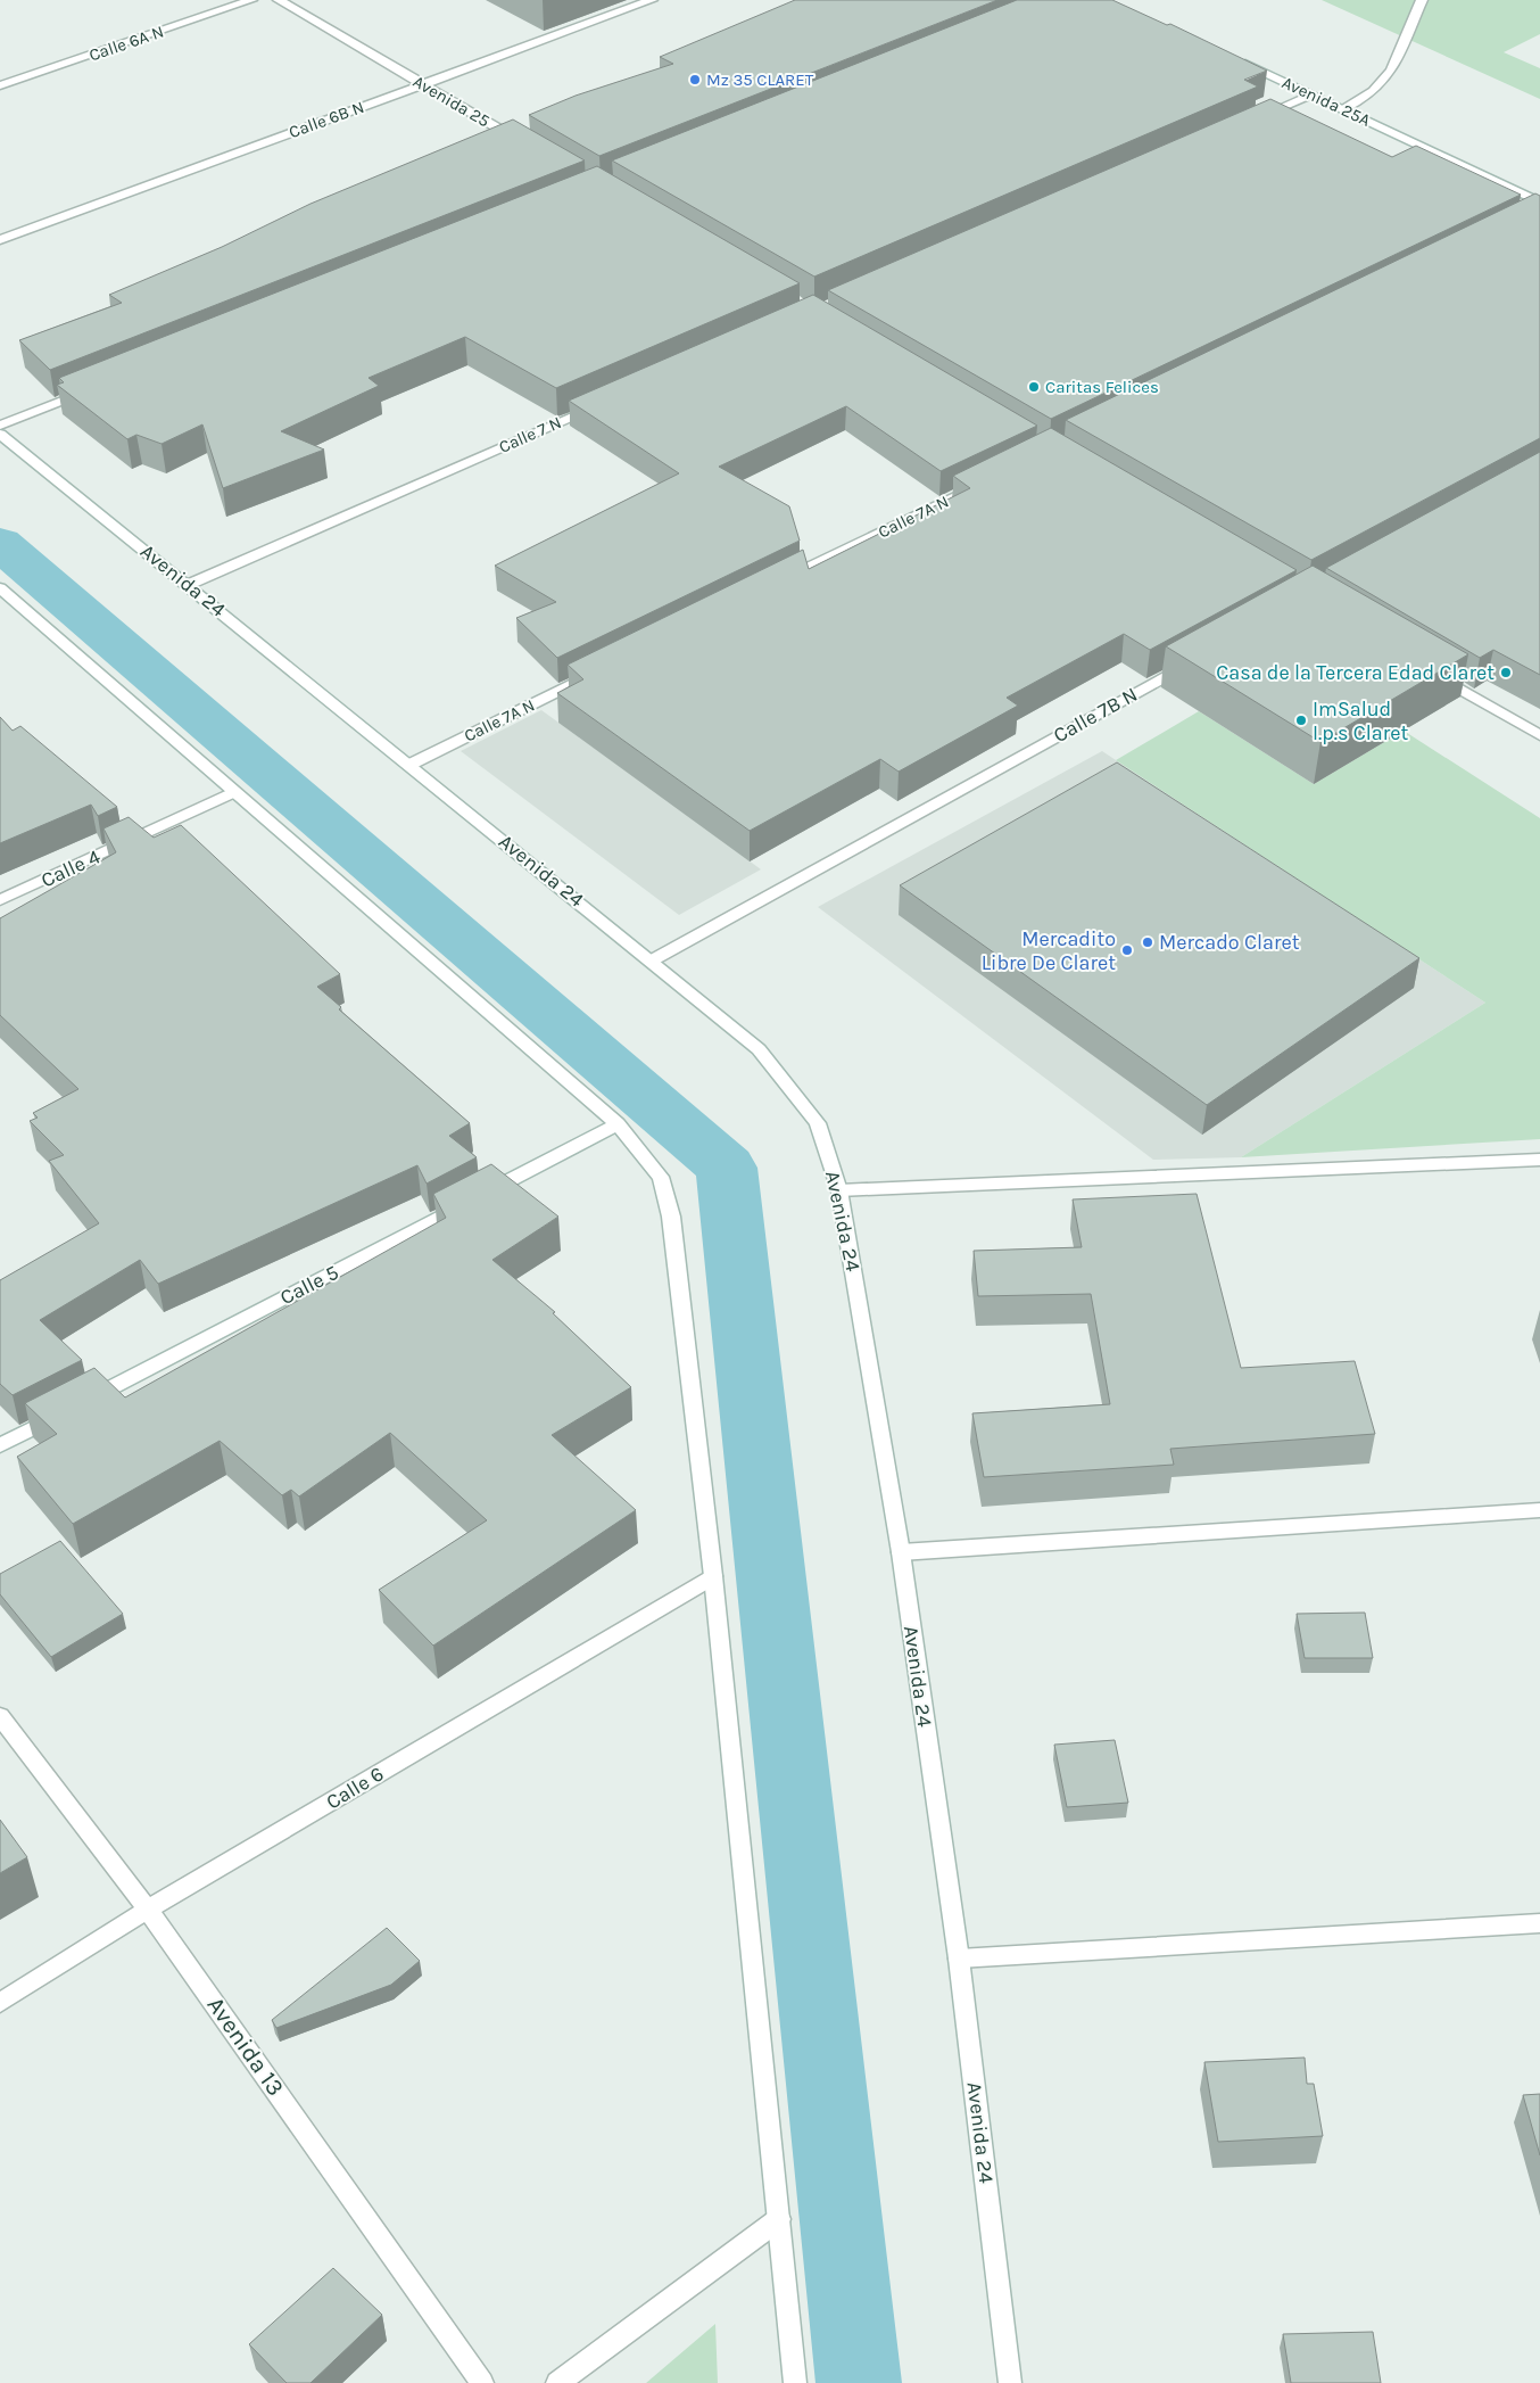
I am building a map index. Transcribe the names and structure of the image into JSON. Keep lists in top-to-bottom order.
{
  "streets": {
    "street": [
      "Calle 6A N",
      "Avenida 25",
      "Avenida 25A",
      "Calle 6B N",
      "Calle 7 N",
      "Calle 7A N",
      "Avenida 24",
      "Calle 7B N",
      "Calle 4",
      "Calle 5",
      "Calle 6",
      "Avenida 13"
    ]
  },
  "crossings": [
    ["Avenida 25", "Calle 6B N"],
    ["Calle 7 N", "Avenida 24"],
    ["Calle 7A N", "Avenida 24"],
    ["Avenida 24", "Calle 7B N"],
    ["Calle 6", "Avenida 13"]
  ],
  "places": [
    "Mz 35 CLARET",
    "Caritas Felices",
    "Casa de la Tercera Edad Claret",
    "ImSalud I.p.s Claret",
    "Mercado Claret",
    "Mercadito Libre De Claret"
  ]
}
